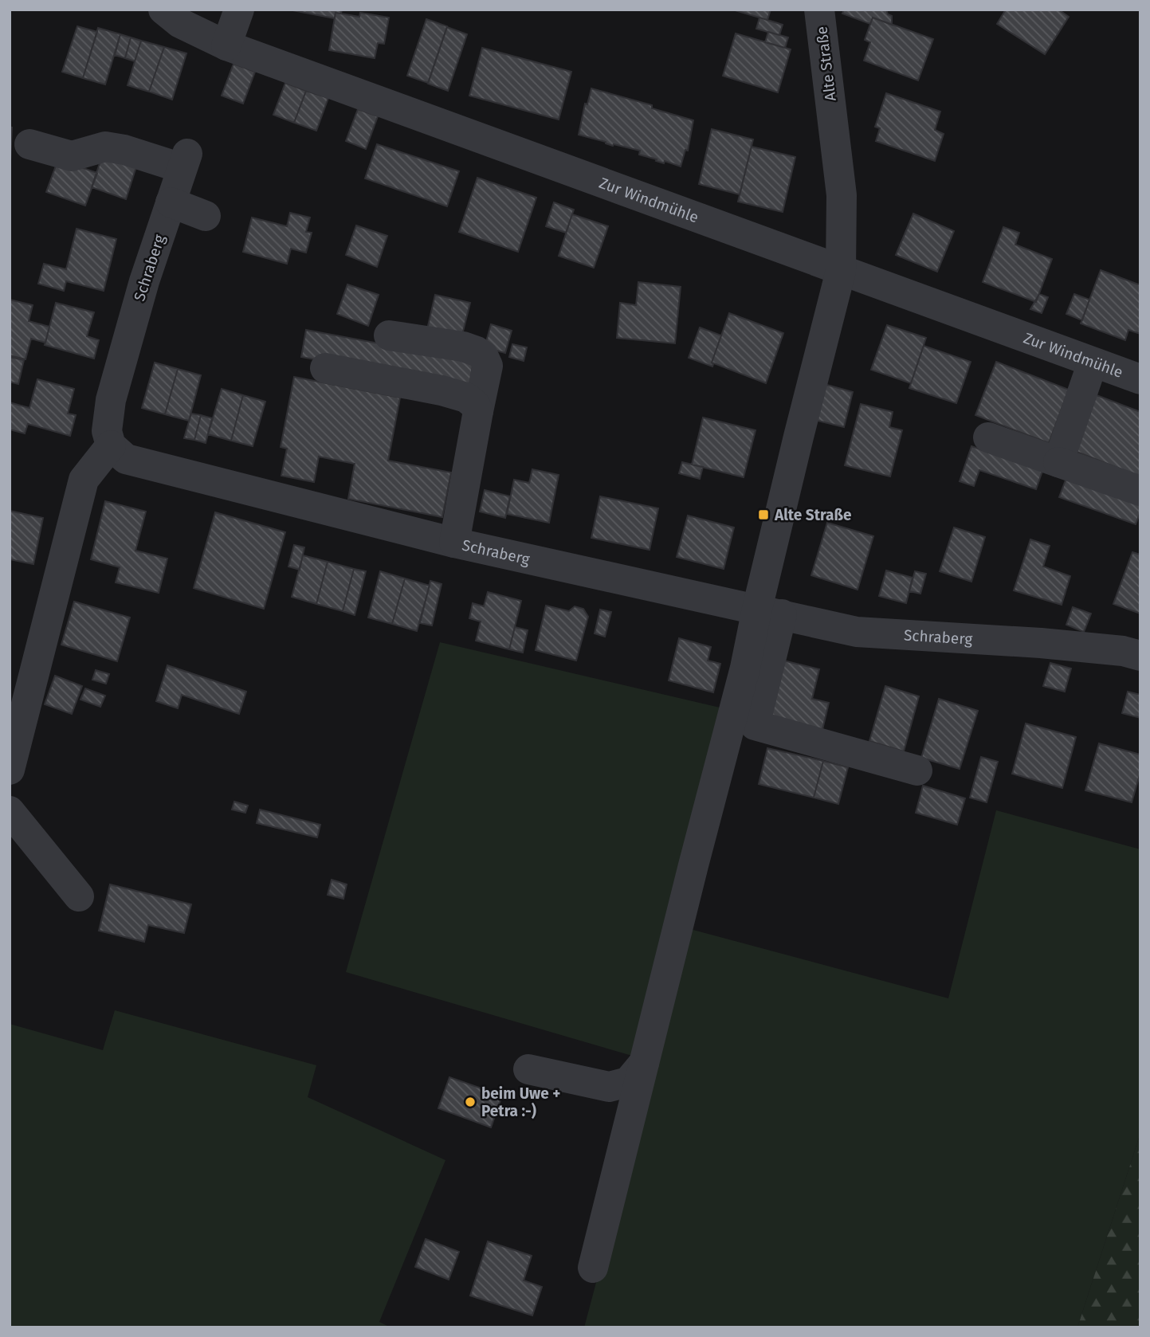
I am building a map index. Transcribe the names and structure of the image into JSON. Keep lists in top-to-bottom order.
{
  "streets": {
    "street": ["Alte Straße", "Zur Windmühle", "Schraberg"]
  },
  "crossings": [
    ["Alte Straße", "Zur Windmühle"],
    ["Alte Straße", "Schraberg"]
  ],
  "places": {
    "transit": ["Alte Straße"],
    "other": ["beim Uwe + Petra :-)"]
  }
}
